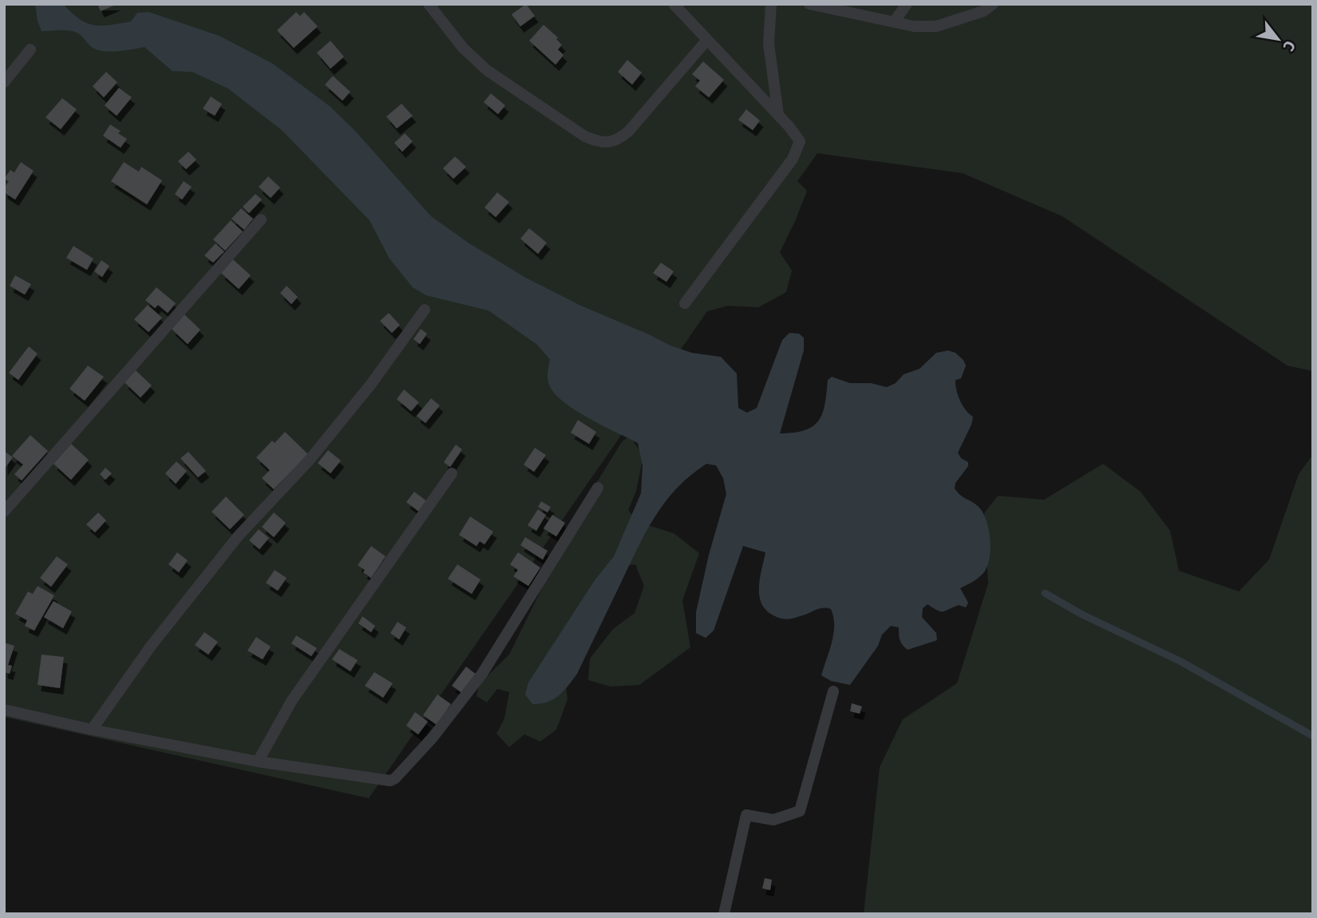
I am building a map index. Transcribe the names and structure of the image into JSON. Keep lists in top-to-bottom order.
{
  "north": "bottom right"
}
